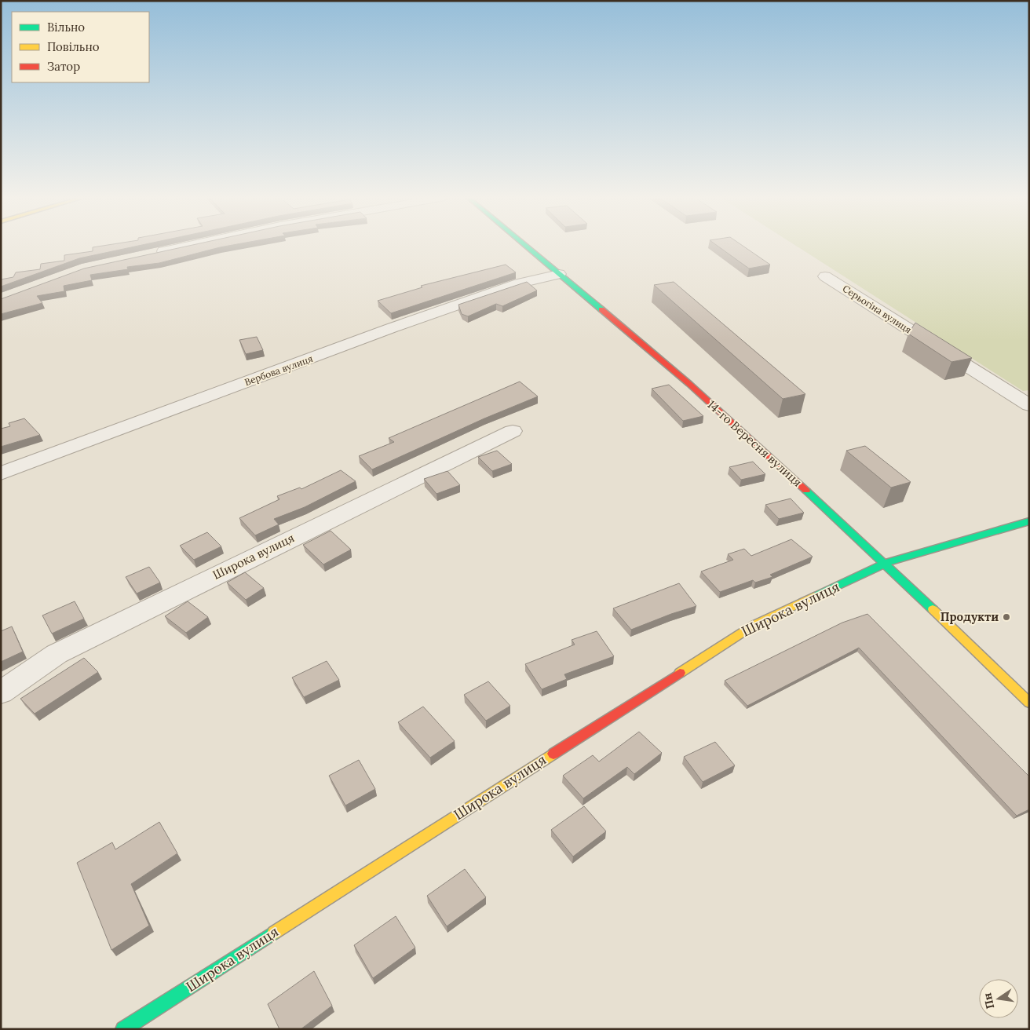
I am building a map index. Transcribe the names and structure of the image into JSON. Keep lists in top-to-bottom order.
{
  "streets": {
    "street": [
      "Серьогіна вулиця",
      "Вербова вулиця",
      "14-го Вересня вулиця",
      "Широка вулиця"
    ]
  },
  "crossings": [
    ["Вербова вулиця", "14-го Вересня вулиця"],
    ["14-го Вересня вулиця", "Широка вулиця"]
  ],
  "places": ["Продукти"],
  "legend": ["Вільно", "Повільно", "Затор"],
  "north": "left"
}
